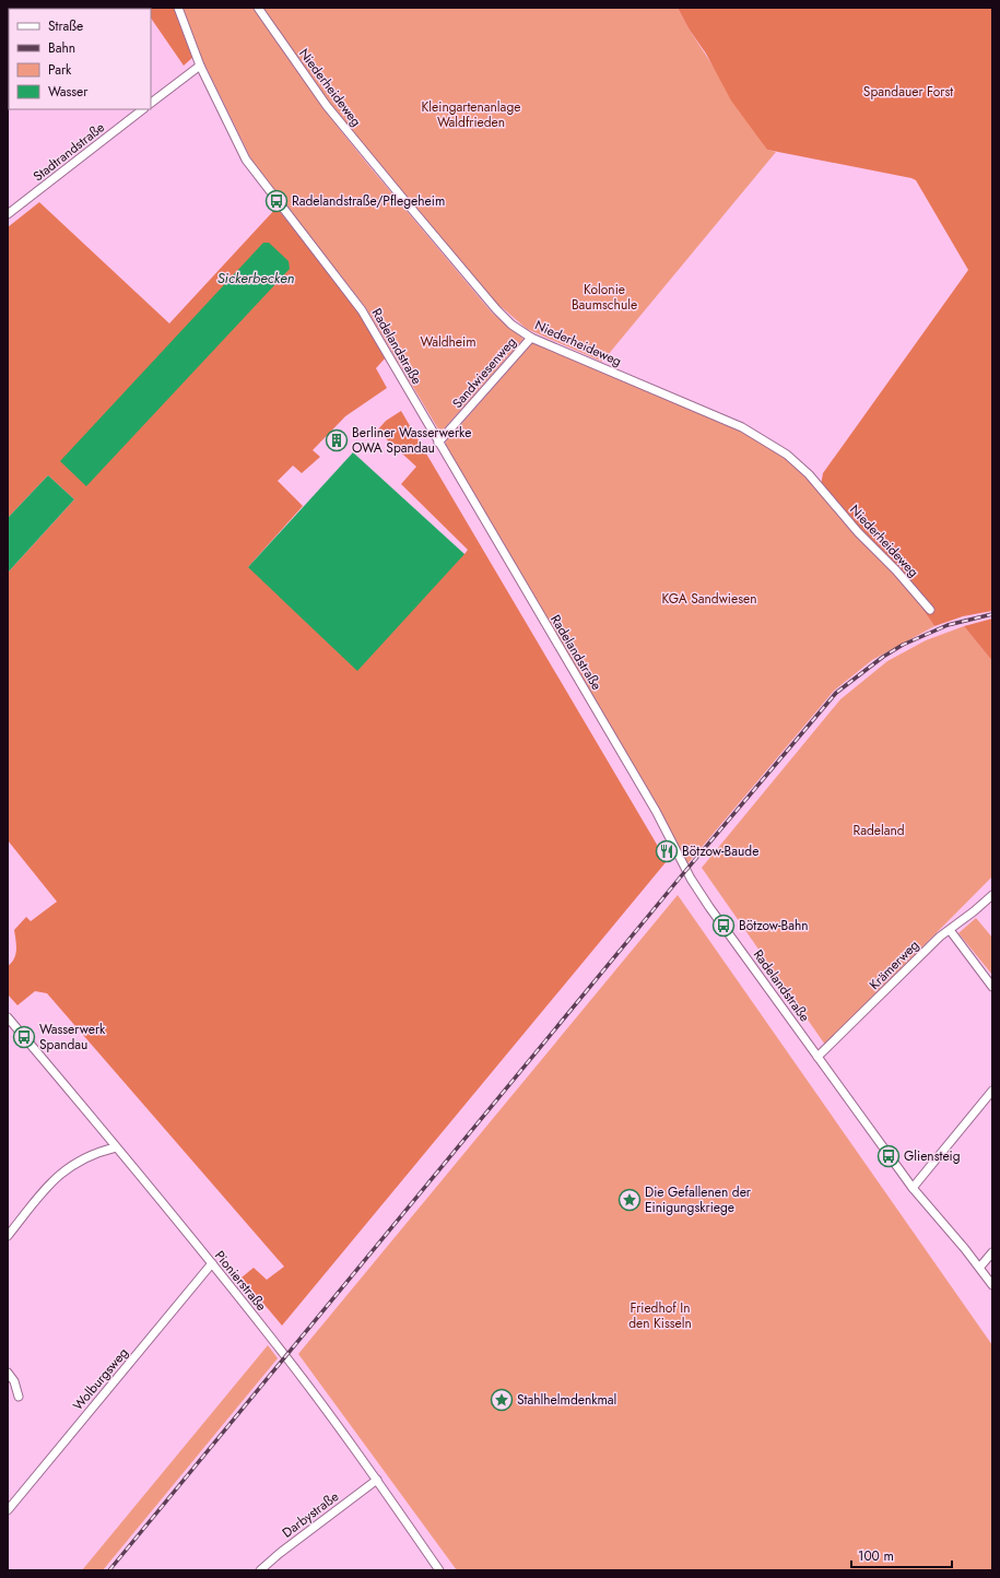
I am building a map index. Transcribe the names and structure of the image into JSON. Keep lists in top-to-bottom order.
{
  "streets": {
    "street": [
      "Niederheideweg",
      "Stadtrandstraße",
      "Radelandstraße",
      "Sandwiesenweg",
      "Krämerweg",
      "Pionierstraße",
      "Wolburgsweg",
      "Darbystraße"
    ]
  },
  "crossings": [
    ["Niederheideweg", "Sandwiesenweg"],
    ["Radelandstraße", "Sandwiesenweg"],
    ["Radelandstraße", "Krämerweg"],
    ["Pionierstraße", "Wolburgsweg"],
    ["Pionierstraße", "Darbystraße"]
  ],
  "water": ["Sickerbecken"],
  "parks": [
    "Spandauer Forst",
    "Kleingartenanlage Waldfrieden",
    "Kolonie Baumschule",
    "Waldheim",
    "KGA Sandwiesen",
    "Radeland",
    "Friedhof In den Kisseln"
  ],
  "places": {
    "bus stop": [
      "Radelandstraße/Pflegeheim",
      "Bötzow-Bahn",
      "Wasserwerk Spandau",
      "Gliensteig"
    ],
    "building": ["Berliner Wasserwerke OWA Spandau"],
    "restaurant": ["Bötzow-Baude"],
    "place": ["Die Gefallenen der Einigungskriege", "Stahlhelmdenkmal"]
  },
  "legend": [
    "Straße",
    "Bahn",
    "Park",
    "Wasser"
  ],
  "scale_bar": "100 m"
}
